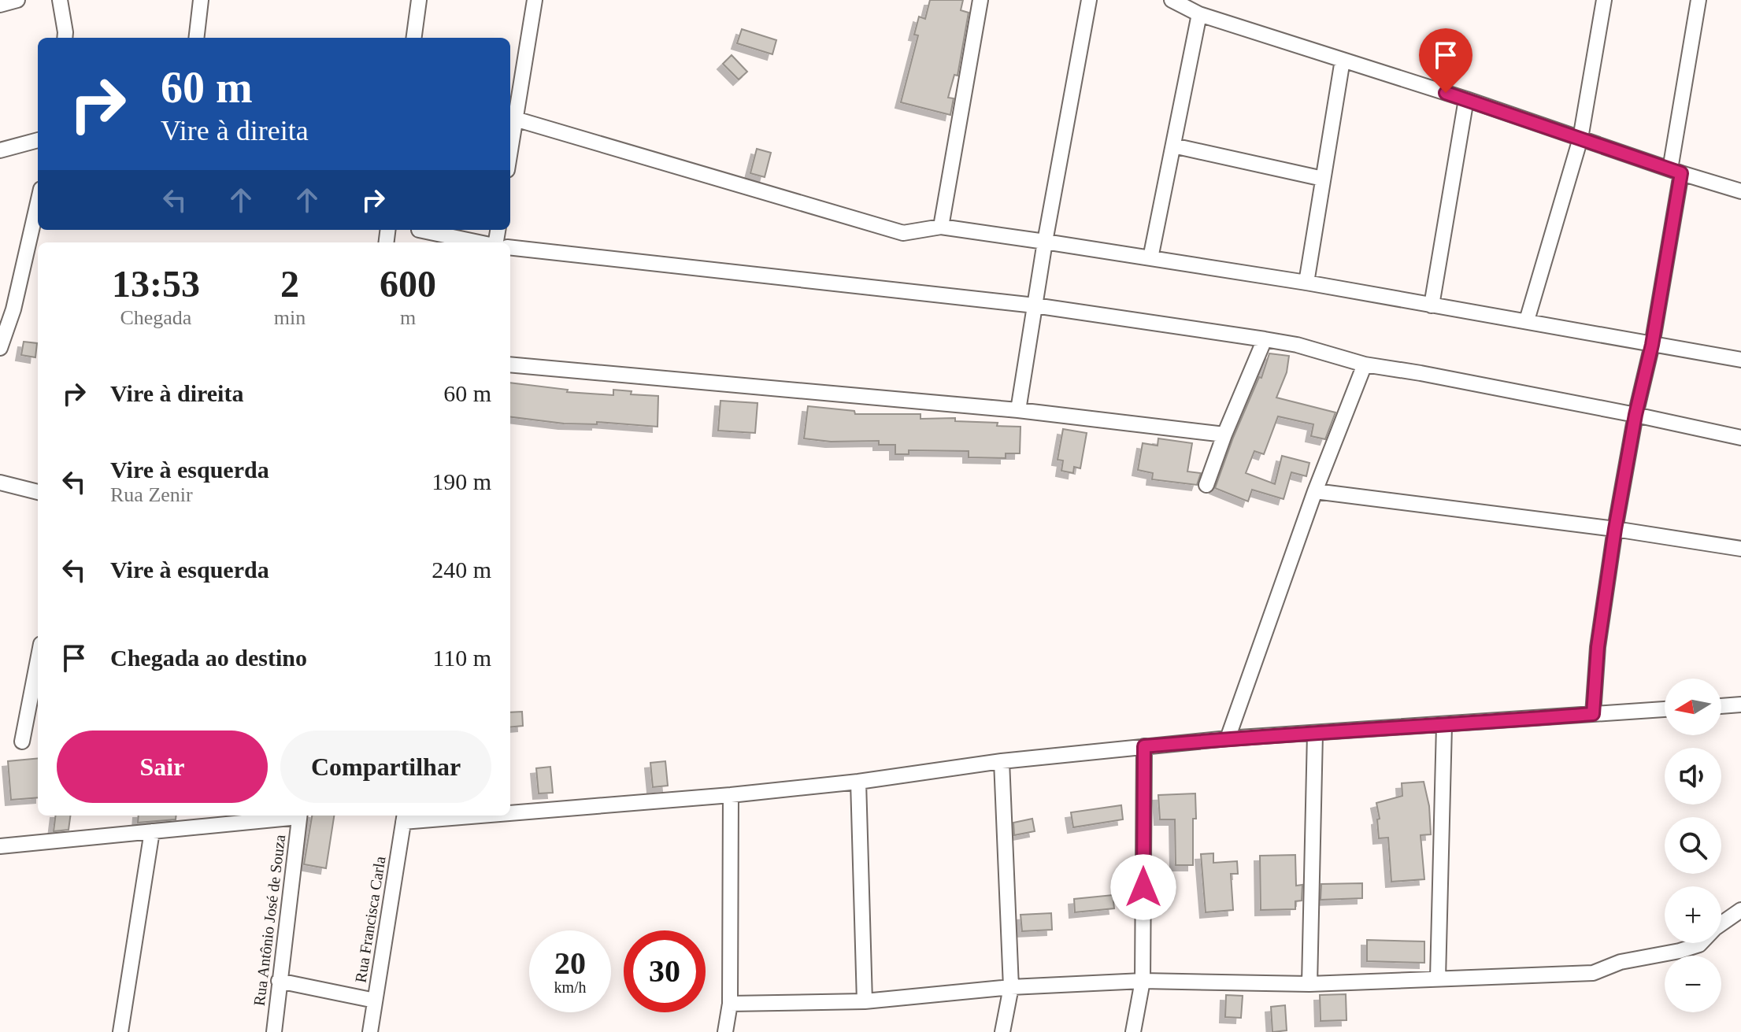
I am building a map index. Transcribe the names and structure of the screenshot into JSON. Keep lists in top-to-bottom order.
{
  "streets": {
    "street": ["Rua Francisca Carla", "Rua Antônio José de Souza"]
  },
  "north": "left",
  "page": {
    "turn": ["60 m", "Vire à direita"],
    "eta": [
      "13:53",
      "Chegada",
      "2",
      "min",
      "600",
      "m"
    ],
    "list": [
      {
        "name": "Vire à direita",
        "value": "60 m"
      },
      {
        "name": "Vire à esquerda",
        "note": "Rua Zenir",
        "value": "190 m"
      },
      {
        "name": "Vire à esquerda",
        "value": "240 m"
      },
      {
        "name": "Chegada ao destino",
        "value": "110 m"
      }
    ],
    "map_buttons": ["+", "−"],
    "buttons": ["Sair", "Compartilhar"],
    "speed": "20 km/h",
    "limit": "30"
  }
}
